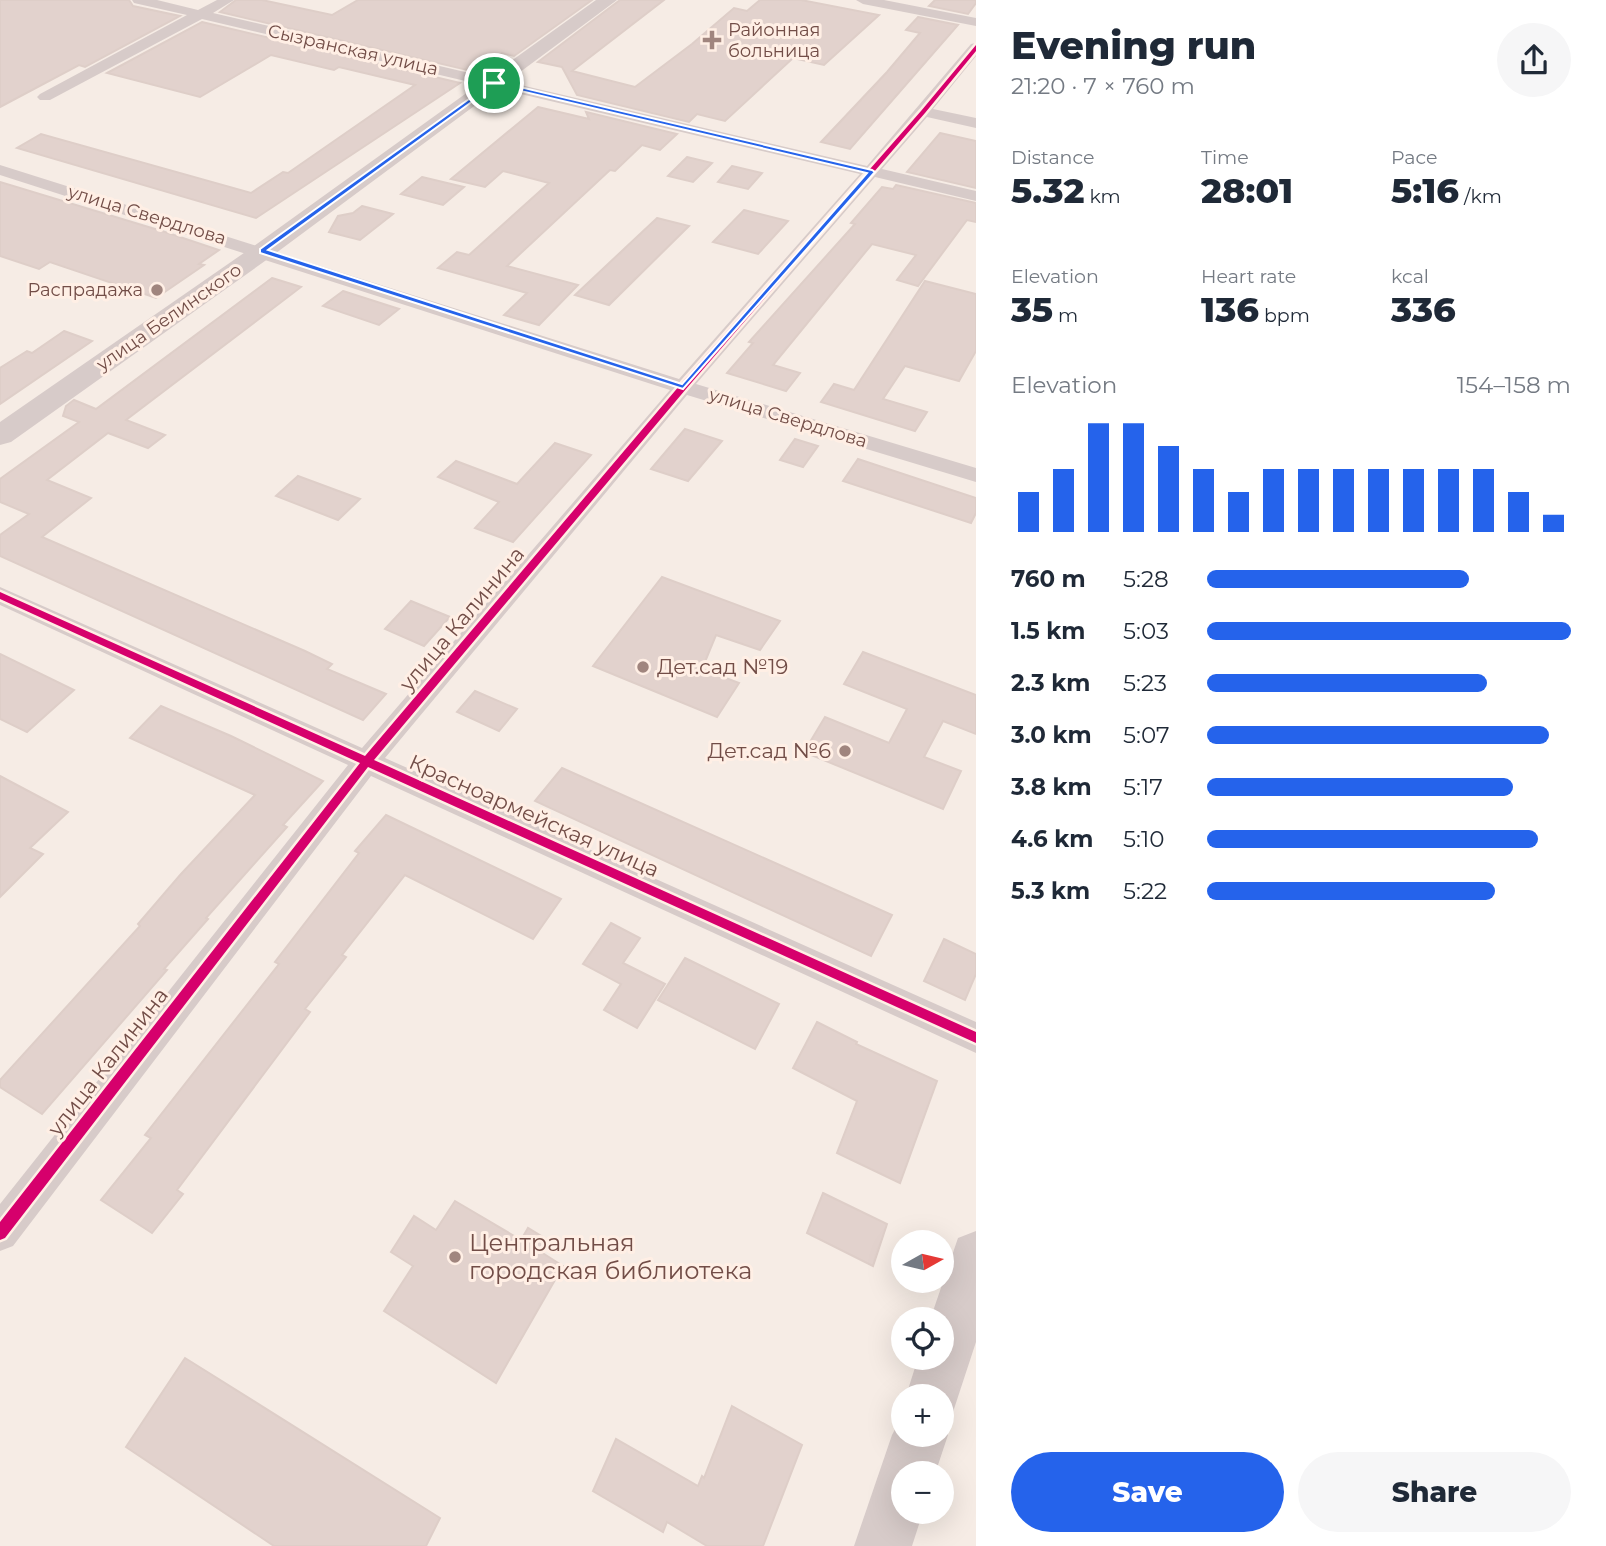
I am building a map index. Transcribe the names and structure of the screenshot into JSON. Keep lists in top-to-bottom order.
{
  "streets": {
    "street": [
      "Сызранская улица",
      "улица Свердлова",
      "улица Белинского",
      "улица Калинина",
      "Красноармейская улица"
    ]
  },
  "crossings": [
    ["Сызранская улица", "улица Белинского"],
    ["Сызранская улица", "улица Калинина"],
    ["улица Свердлова", "улица Белинского"],
    ["улица Свердлова", "улица Калинина"],
    ["улица Калинина", "Красноармейская улица"]
  ],
  "places": {
    "health": ["Районная больница"],
    "other": [
      "Распрадажа",
      "Дет.сад №19",
      "Дет.сад №6",
      "Центральная городская библиотека"
    ]
  },
  "north": "right",
  "page": {
    "heading": ["Evening run", "21:20 · 7 × 760 m"],
    "stats": [
      ["Distance", "5.32 km"],
      ["Time", "28:01"],
      ["Pace", "5:16 /km"],
      ["Elevation", "35 m"],
      ["Heart rate", "136 bpm"],
      ["kcal", "336"]
    ],
    "chart": ["Elevation", "154–158 m"],
    "list": [
      {
        "name": "760 m",
        "note": "5:28"
      },
      {
        "name": "1.5 km",
        "note": "5:03"
      },
      {
        "name": "2.3 km",
        "note": "5:23"
      },
      {
        "name": "3.0 km",
        "note": "5:07"
      },
      {
        "name": "3.8 km",
        "note": "5:17"
      },
      {
        "name": "4.6 km",
        "note": "5:10"
      },
      {
        "name": "5.3 km",
        "note": "5:22"
      }
    ],
    "map_buttons": ["+", "−"],
    "buttons": ["Save", "Share"]
  }
}
